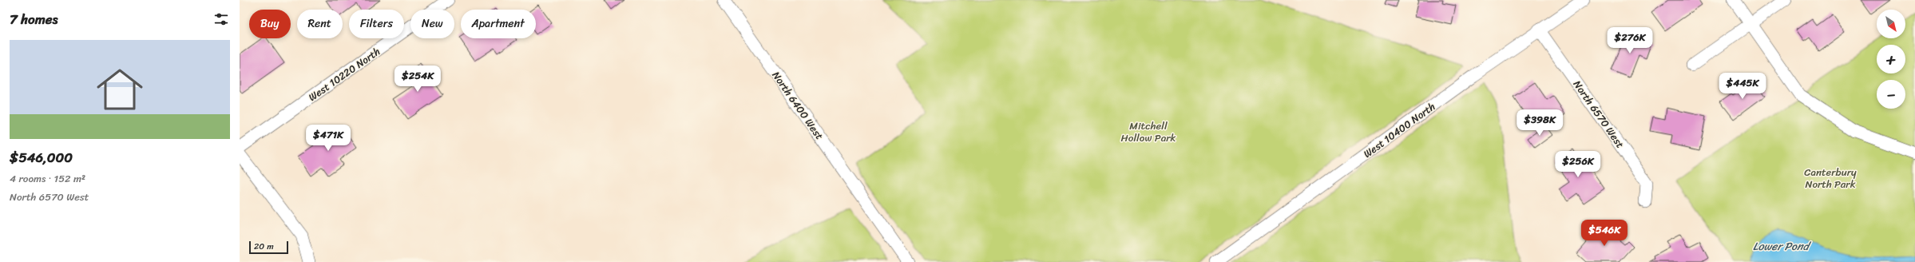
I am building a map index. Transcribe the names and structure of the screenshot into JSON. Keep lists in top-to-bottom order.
{
  "streets": {
    "street": [
      "West 10220 North",
      "North 6400 West",
      "North 6570 West",
      "West 10400 North"
    ]
  },
  "crossings": [
    ["North 6570 West", "West 10400 North"]
  ],
  "water": ["Lower Pond"],
  "parks": ["Mitchell Hollow Park", "Canterbury North Park"],
  "scale_bar": "20 m",
  "north": "bottom right",
  "page": {
    "heading": "7 homes",
    "map_buttons": ["+", "−"],
    "chip": [
      "Buy",
      "Rent",
      "Filters",
      "New",
      "Apartment"
    ],
    "price": [
      "$276K",
      "$254K",
      "$445K",
      "$398K",
      "$471K",
      "$256K",
      "$546K"
    ],
    "list": [
      {
        "name": "$546,000",
        "note": "4 rooms · 152 m² · North 6570 West"
      }
    ],
    "scale": "20 m"
  }
}
